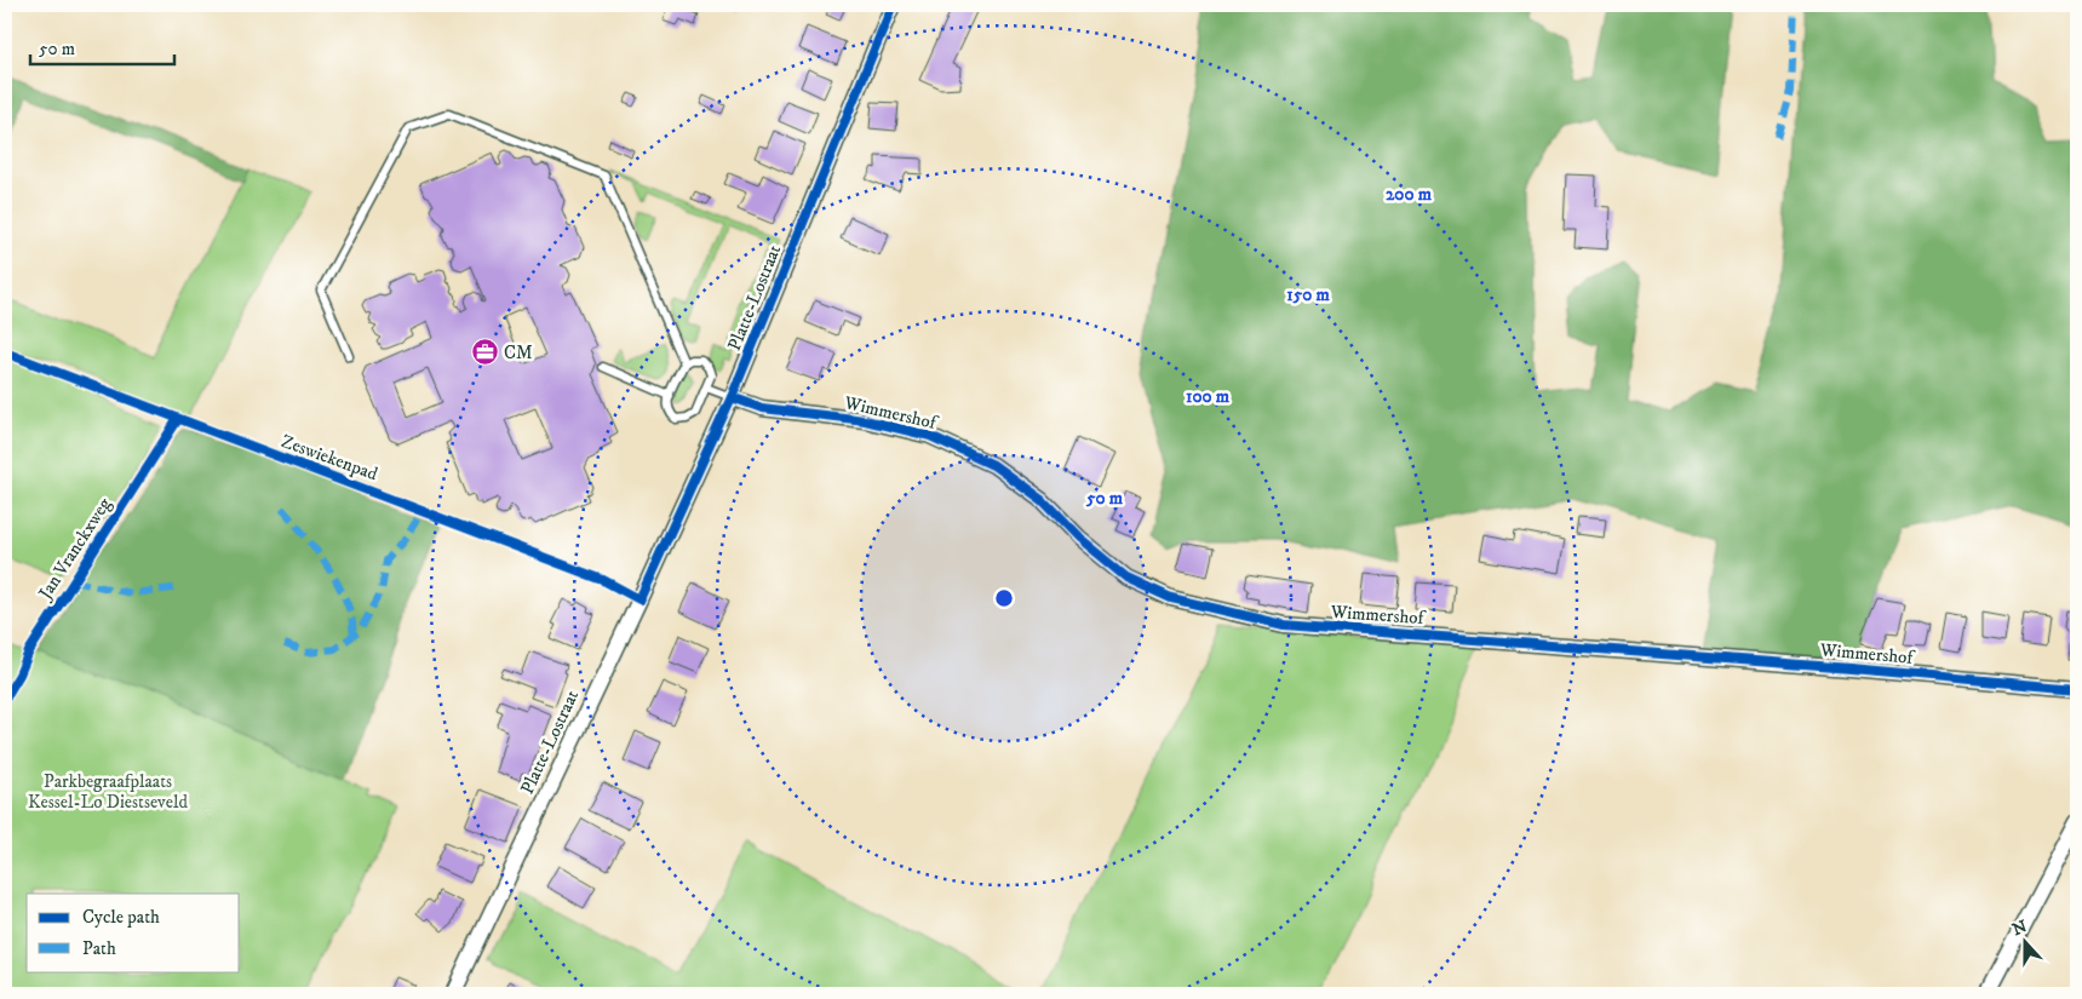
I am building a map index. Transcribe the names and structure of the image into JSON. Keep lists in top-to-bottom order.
{
  "streets": {
    "street": ["Platte-Lostraat", "Wimmershof"],
    "cycle path": ["Zeswiekenpad", "Jan Vranckxweg"]
  },
  "crossings": [
    ["Platte-Lostraat", "Wimmershof"]
  ],
  "parks": ["Parkbegraafplaats Kessel-Lo Diestseveld"],
  "places": {
    "office": ["CM"]
  },
  "legend": ["Cycle path", "Path"],
  "scale_bar": "50 m",
  "north": "top",
  "rings": [
    "200 m",
    "150 m",
    "100 m",
    "50 m"
  ]
}
